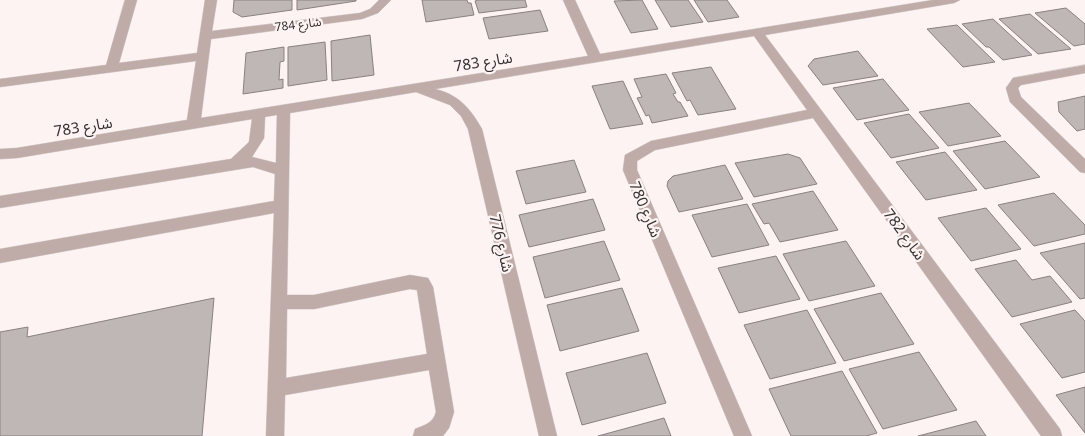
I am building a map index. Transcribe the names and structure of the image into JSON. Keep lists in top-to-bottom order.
{
  "streets": {
    "street": [
      "شارع 784",
      "شارع 783",
      "شارع 780",
      "شارع 782",
      "شارع 776"
    ]
  },
  "crossings": [
    ["شارع 783", "شارع 782"],
    ["شارع 783", "شارع 776"],
    ["شارع 780", "شارع 782"]
  ]
}
